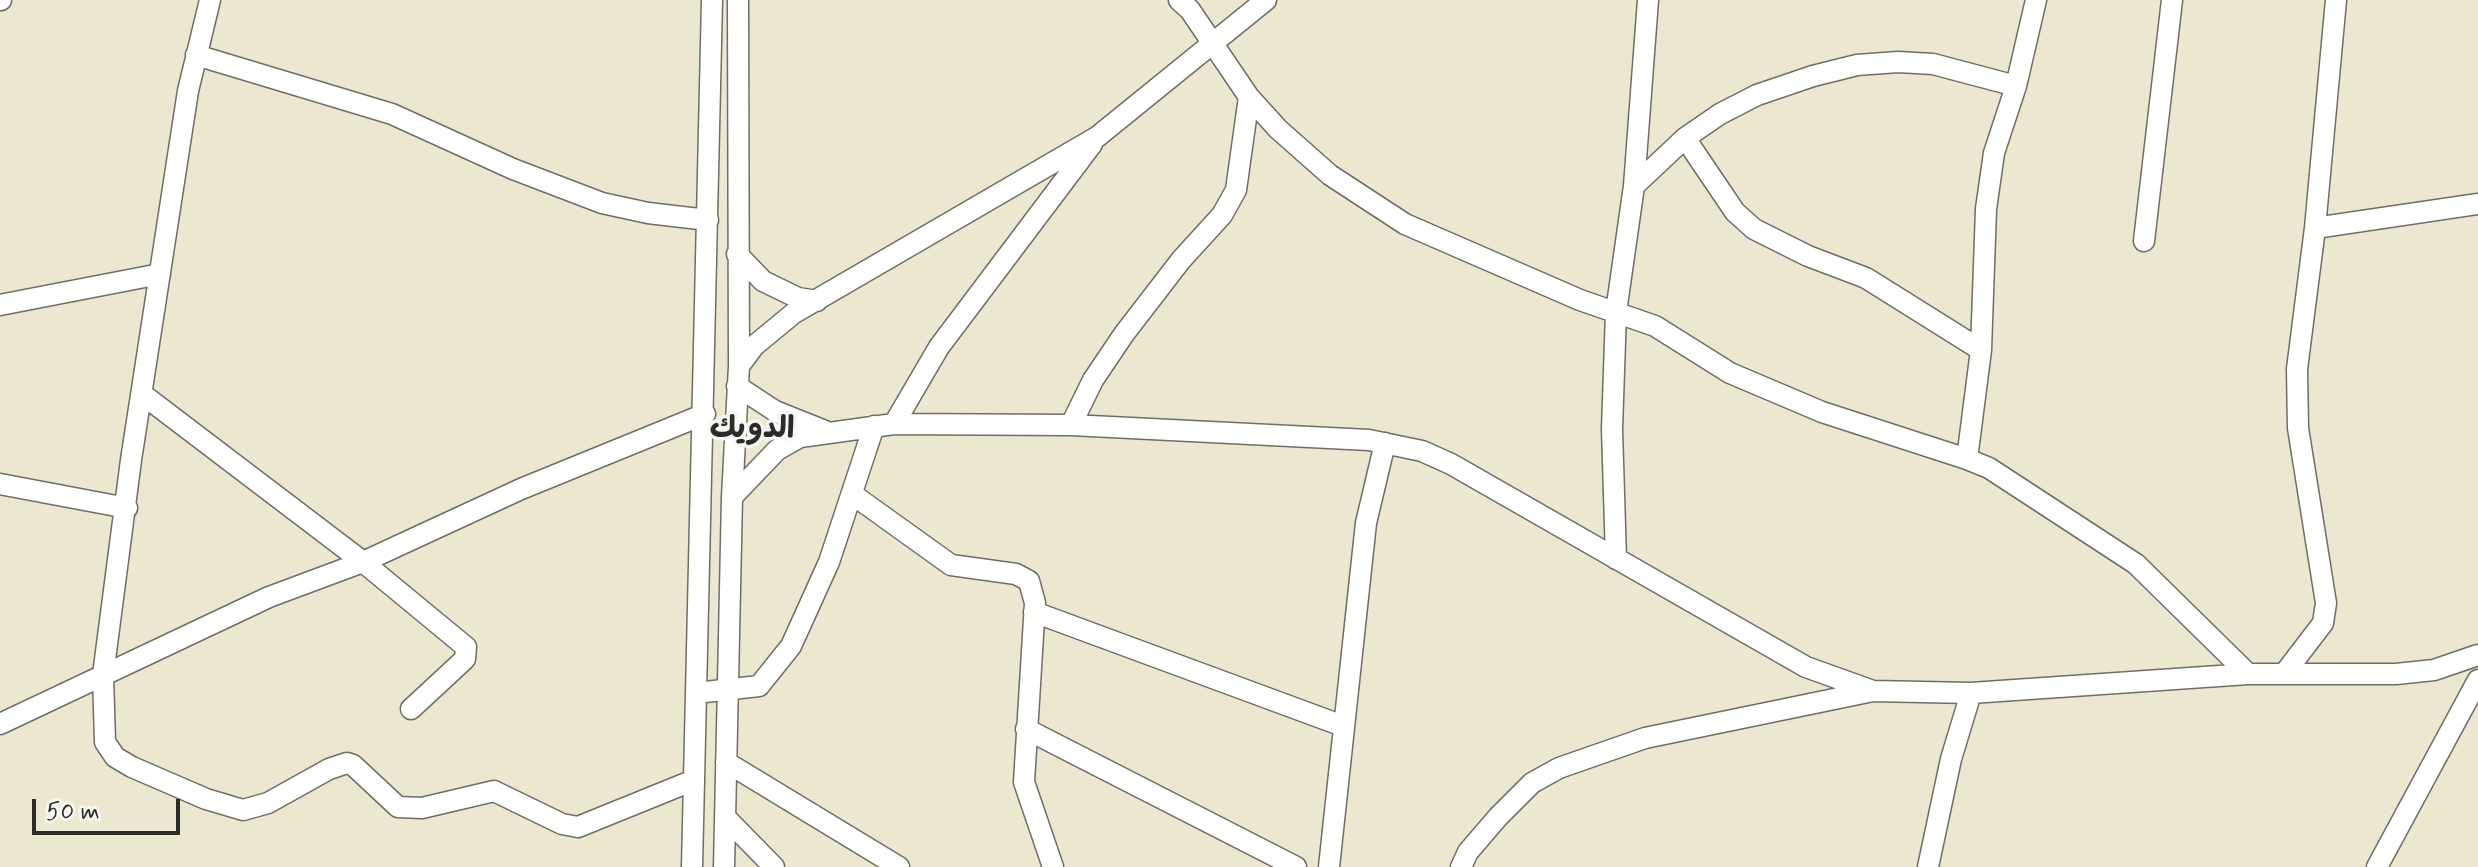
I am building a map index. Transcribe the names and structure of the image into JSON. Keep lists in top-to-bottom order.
{
  "districts": ["الدويك"],
  "scale_bar": "50 m"
}
